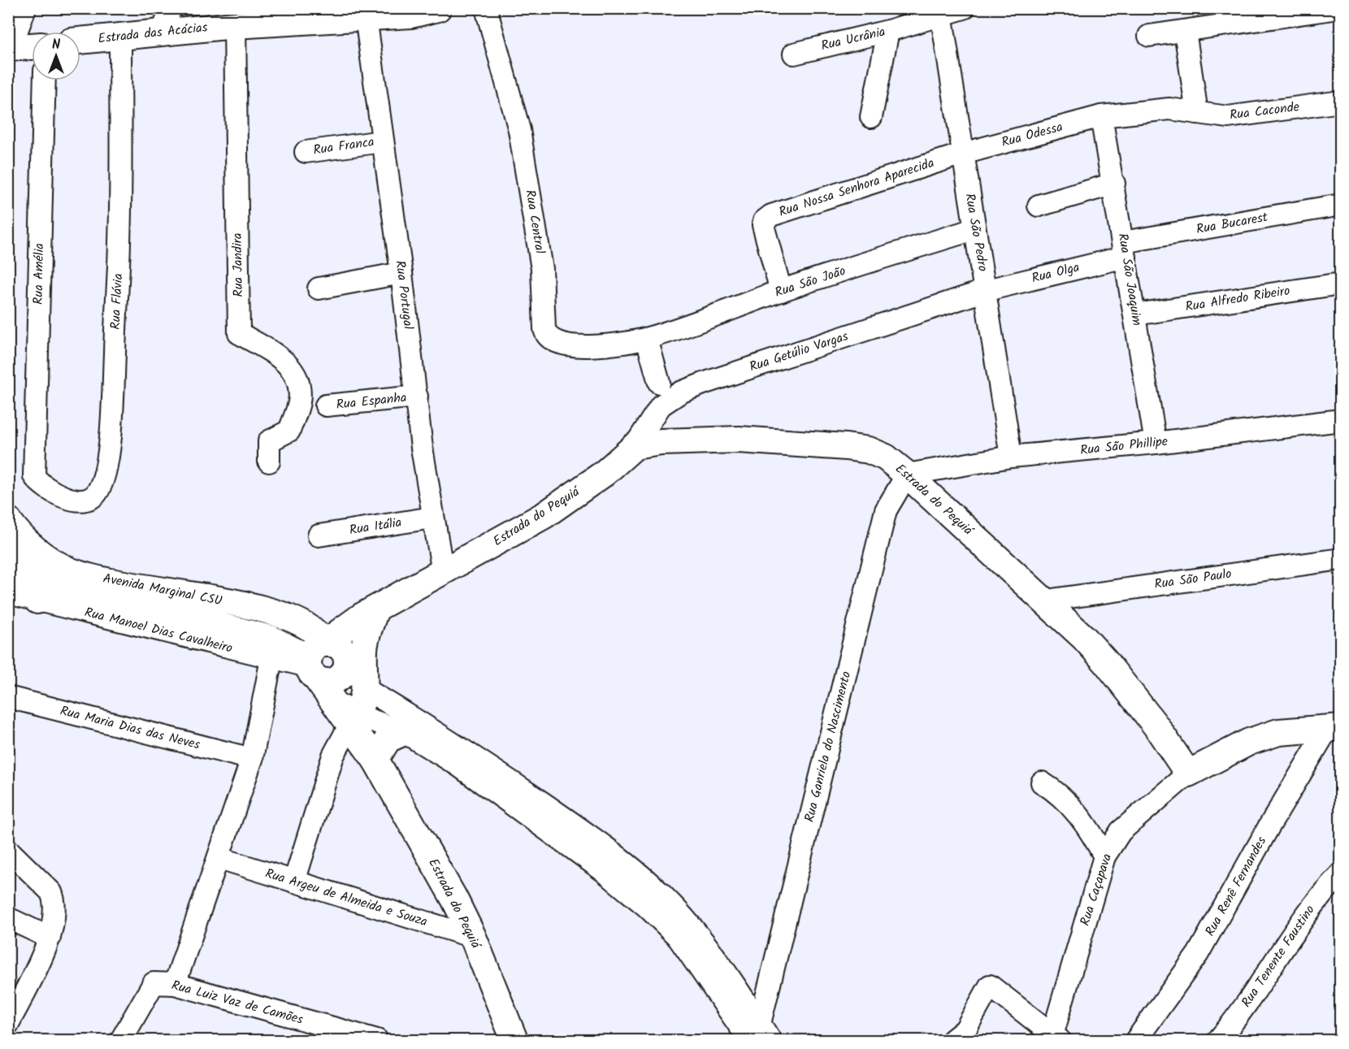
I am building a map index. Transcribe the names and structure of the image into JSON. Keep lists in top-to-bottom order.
{
  "streets": {
    "main road": ["Estrada das Acácias", "Estrada do Pequiá", "Avenida Marginal CSU"],
    "street": [
      "Rua Ucrânia",
      "Rua Caconde",
      "Rua Odessa",
      "Rua Franca",
      "Rua Nossa Senhora Aparecida",
      "Rua Central",
      "Rua Bucarest",
      "Rua São Pedro",
      "Rua Jandira",
      "Rua Olga",
      "Rua Amélia",
      "Rua São Joaquim",
      "Rua São João",
      "Rua Portugal",
      "Rua Alfredo Ribeiro",
      "Rua Flávia",
      "Rua Getúlio Vargas",
      "Rua Espanha",
      "Rua São Phillipe",
      "Rua Itália",
      "Rua São Paulo",
      "Rua Manoel Dias Cavalheiro",
      "Rua Maria Dias das Neves",
      "Rua Ganriela do Nascimento",
      "Rua Renê Fernandes",
      "Rua Caçapava",
      "Rua Argeu de Almeida e Souza",
      "Rua Tenente Faustino",
      "Rua Luiz Vaz de Camões"
    ]
  },
  "crossings": [
    ["Estrada das Acácias", "Rua Jandira"],
    ["Estrada das Acácias", "Rua Portugal"],
    ["Estrada das Acácias", "Rua Flávia"],
    ["Rua Ucrânia", "Rua São Pedro"],
    ["Rua Caconde", "Rua Odessa"],
    ["Rua Caconde", "Rua São Joaquim"],
    ["Rua Odessa", "Rua Nossa Senhora Aparecida"],
    ["Rua Odessa", "Rua São Pedro"],
    ["Rua Odessa", "Rua São Joaquim"],
    ["Rua Franca", "Rua Portugal"],
    ["Rua Nossa Senhora Aparecida", "Rua São Pedro"],
    ["Rua Nossa Senhora Aparecida", "Rua São João"],
    ["Rua Central", "Rua São João"],
    ["Rua Bucarest", "Rua Olga"],
    ["Rua Bucarest", "Rua São Joaquim"],
    ["Rua São Pedro", "Rua Olga"],
    ["Rua São Pedro", "Rua São João"],
    ["Rua São Pedro", "Rua Getúlio Vargas"],
    ["Rua São Pedro", "Rua São Phillipe"],
    ["Rua Olga", "Rua São Joaquim"],
    ["Rua Olga", "Rua Getúlio Vargas"],
    ["Rua Amélia", "Rua Flávia"],
    ["Rua São Joaquim", "Rua Alfredo Ribeiro"],
    ["Rua São Joaquim", "Rua São Phillipe"],
    ["Rua Portugal", "Rua Espanha"],
    ["Rua Portugal", "Estrada do Pequiá"],
    ["Rua Portugal", "Rua Itália"],
    ["Rua Getúlio Vargas", "Estrada do Pequiá"],
    ["Rua São Phillipe", "Estrada do Pequiá"],
    ["Rua São Phillipe", "Rua Ganriela do Nascimento"],
    ["Estrada do Pequiá", "Rua São Paulo"],
    ["Estrada do Pequiá", "Avenida Marginal CSU"],
    ["Estrada do Pequiá", "Rua Manoel Dias Cavalheiro"],
    ["Estrada do Pequiá", "Rua Ganriela do Nascimento"],
    ["Estrada do Pequiá", "Rua Caçapava"],
    ["Estrada do Pequiá", "Rua Argeu de Almeida e Souza"],
    ["Avenida Marginal CSU", "Rua Manoel Dias Cavalheiro"]
  ],
  "north": "top"
}
